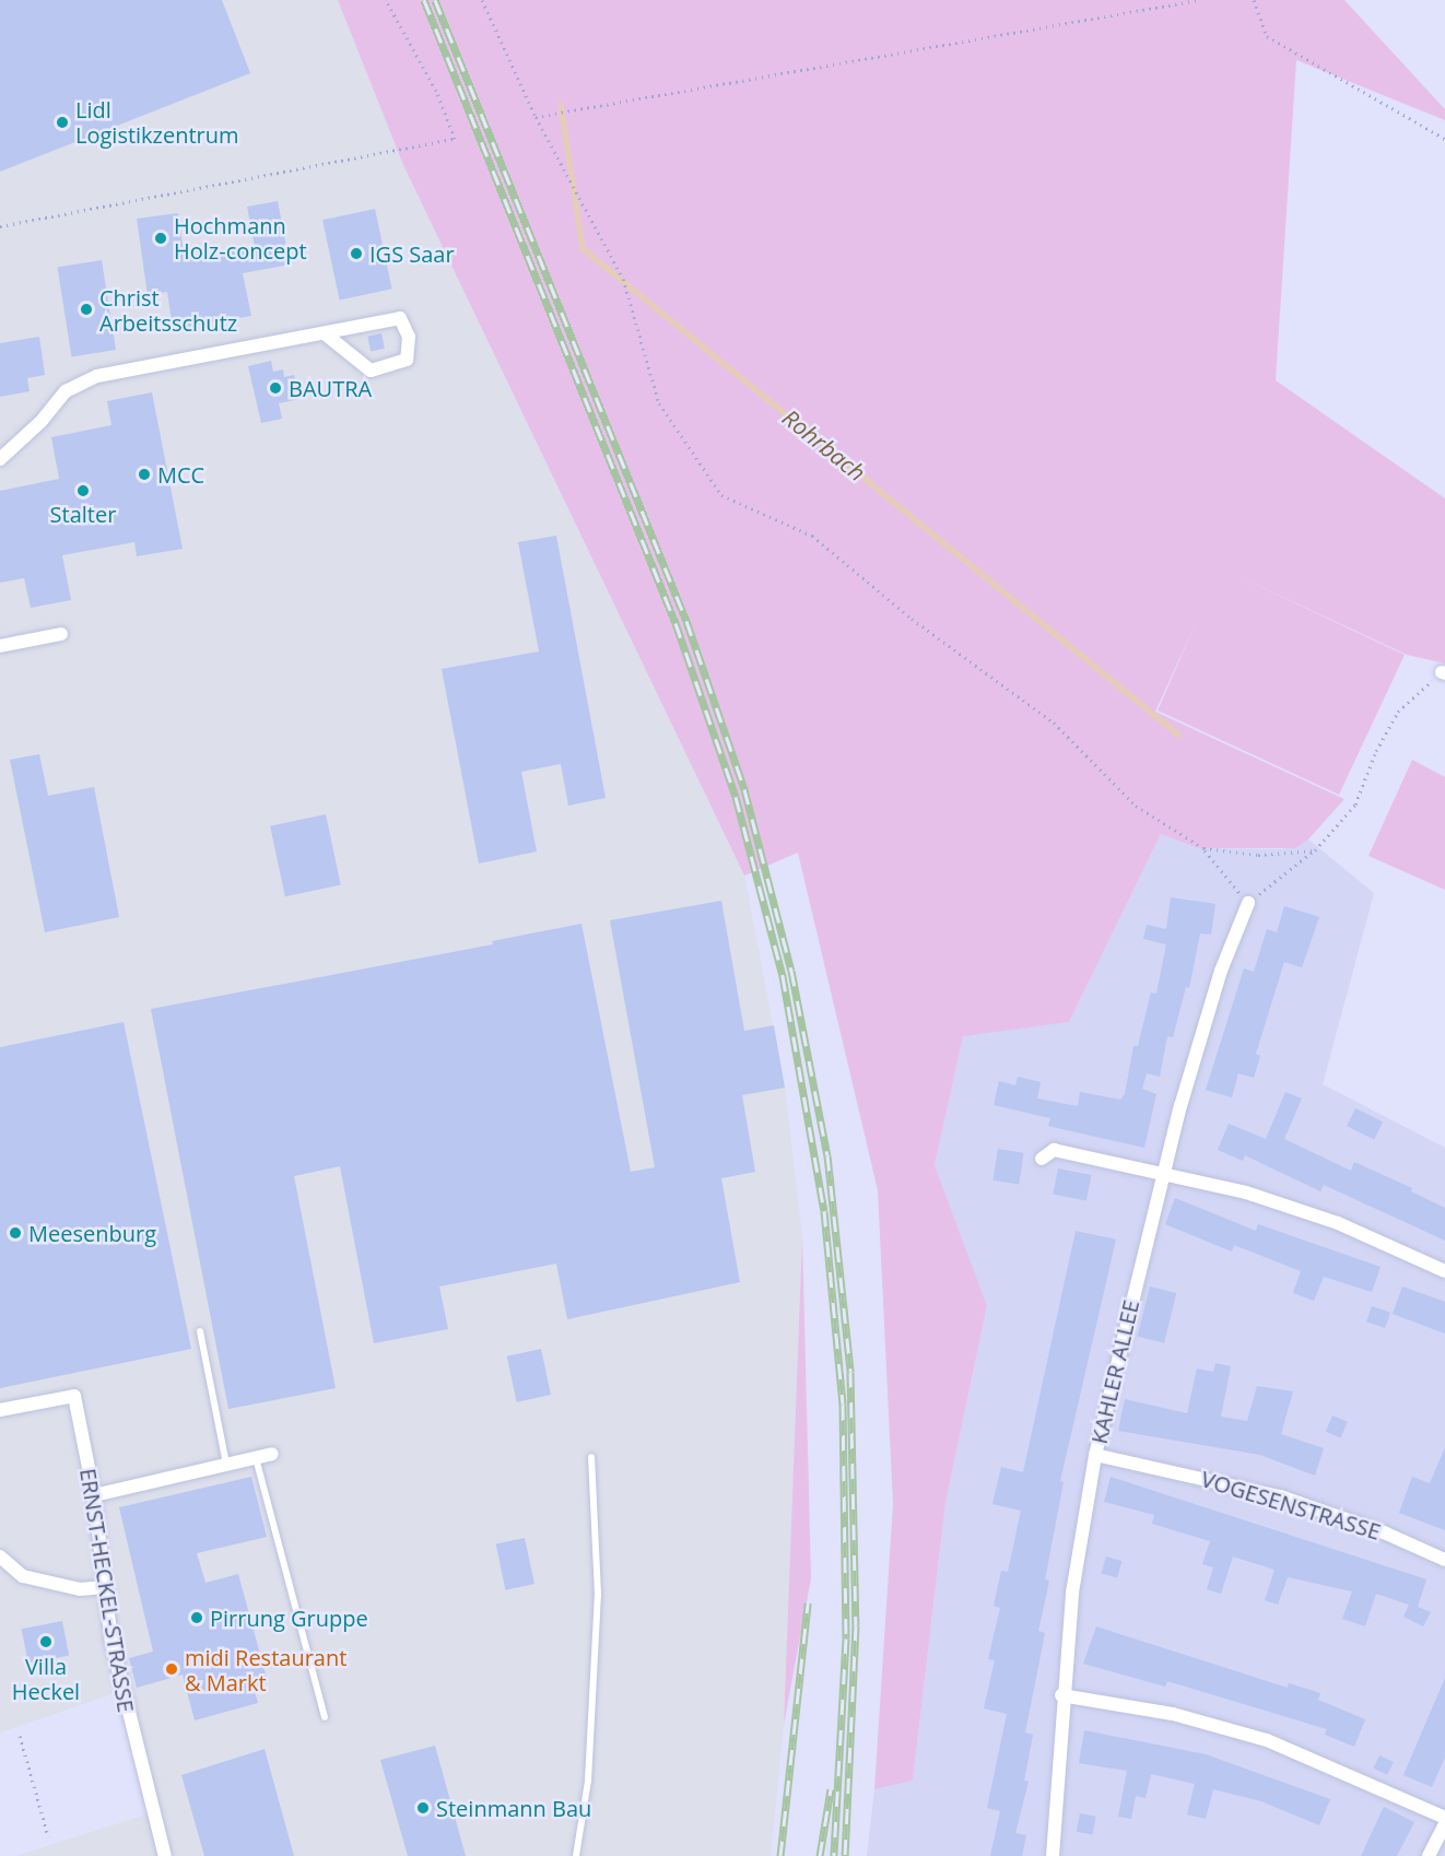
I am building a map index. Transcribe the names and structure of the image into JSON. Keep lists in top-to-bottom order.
{
  "streets": {
    "street": ["KAHLER ALLEE", "VOGESENSTRASSE", "ERNST-HECKEL-STRASSE"]
  },
  "crossings": [
    ["KAHLER ALLEE", "VOGESENSTRASSE"]
  ],
  "water": ["Rohrbach"],
  "places": [
    "Lidl Logistikzentrum",
    "Hochmann Holz-concept",
    "IGS Saar",
    "Christ Arbeitsschutz",
    "BAUTRA",
    "MCC",
    "Stalter",
    "Meesenburg",
    "Pirrung Gruppe",
    "Villa Heckel",
    "midi Restaurant & Markt",
    "Steinmann Bau"
  ]
}
